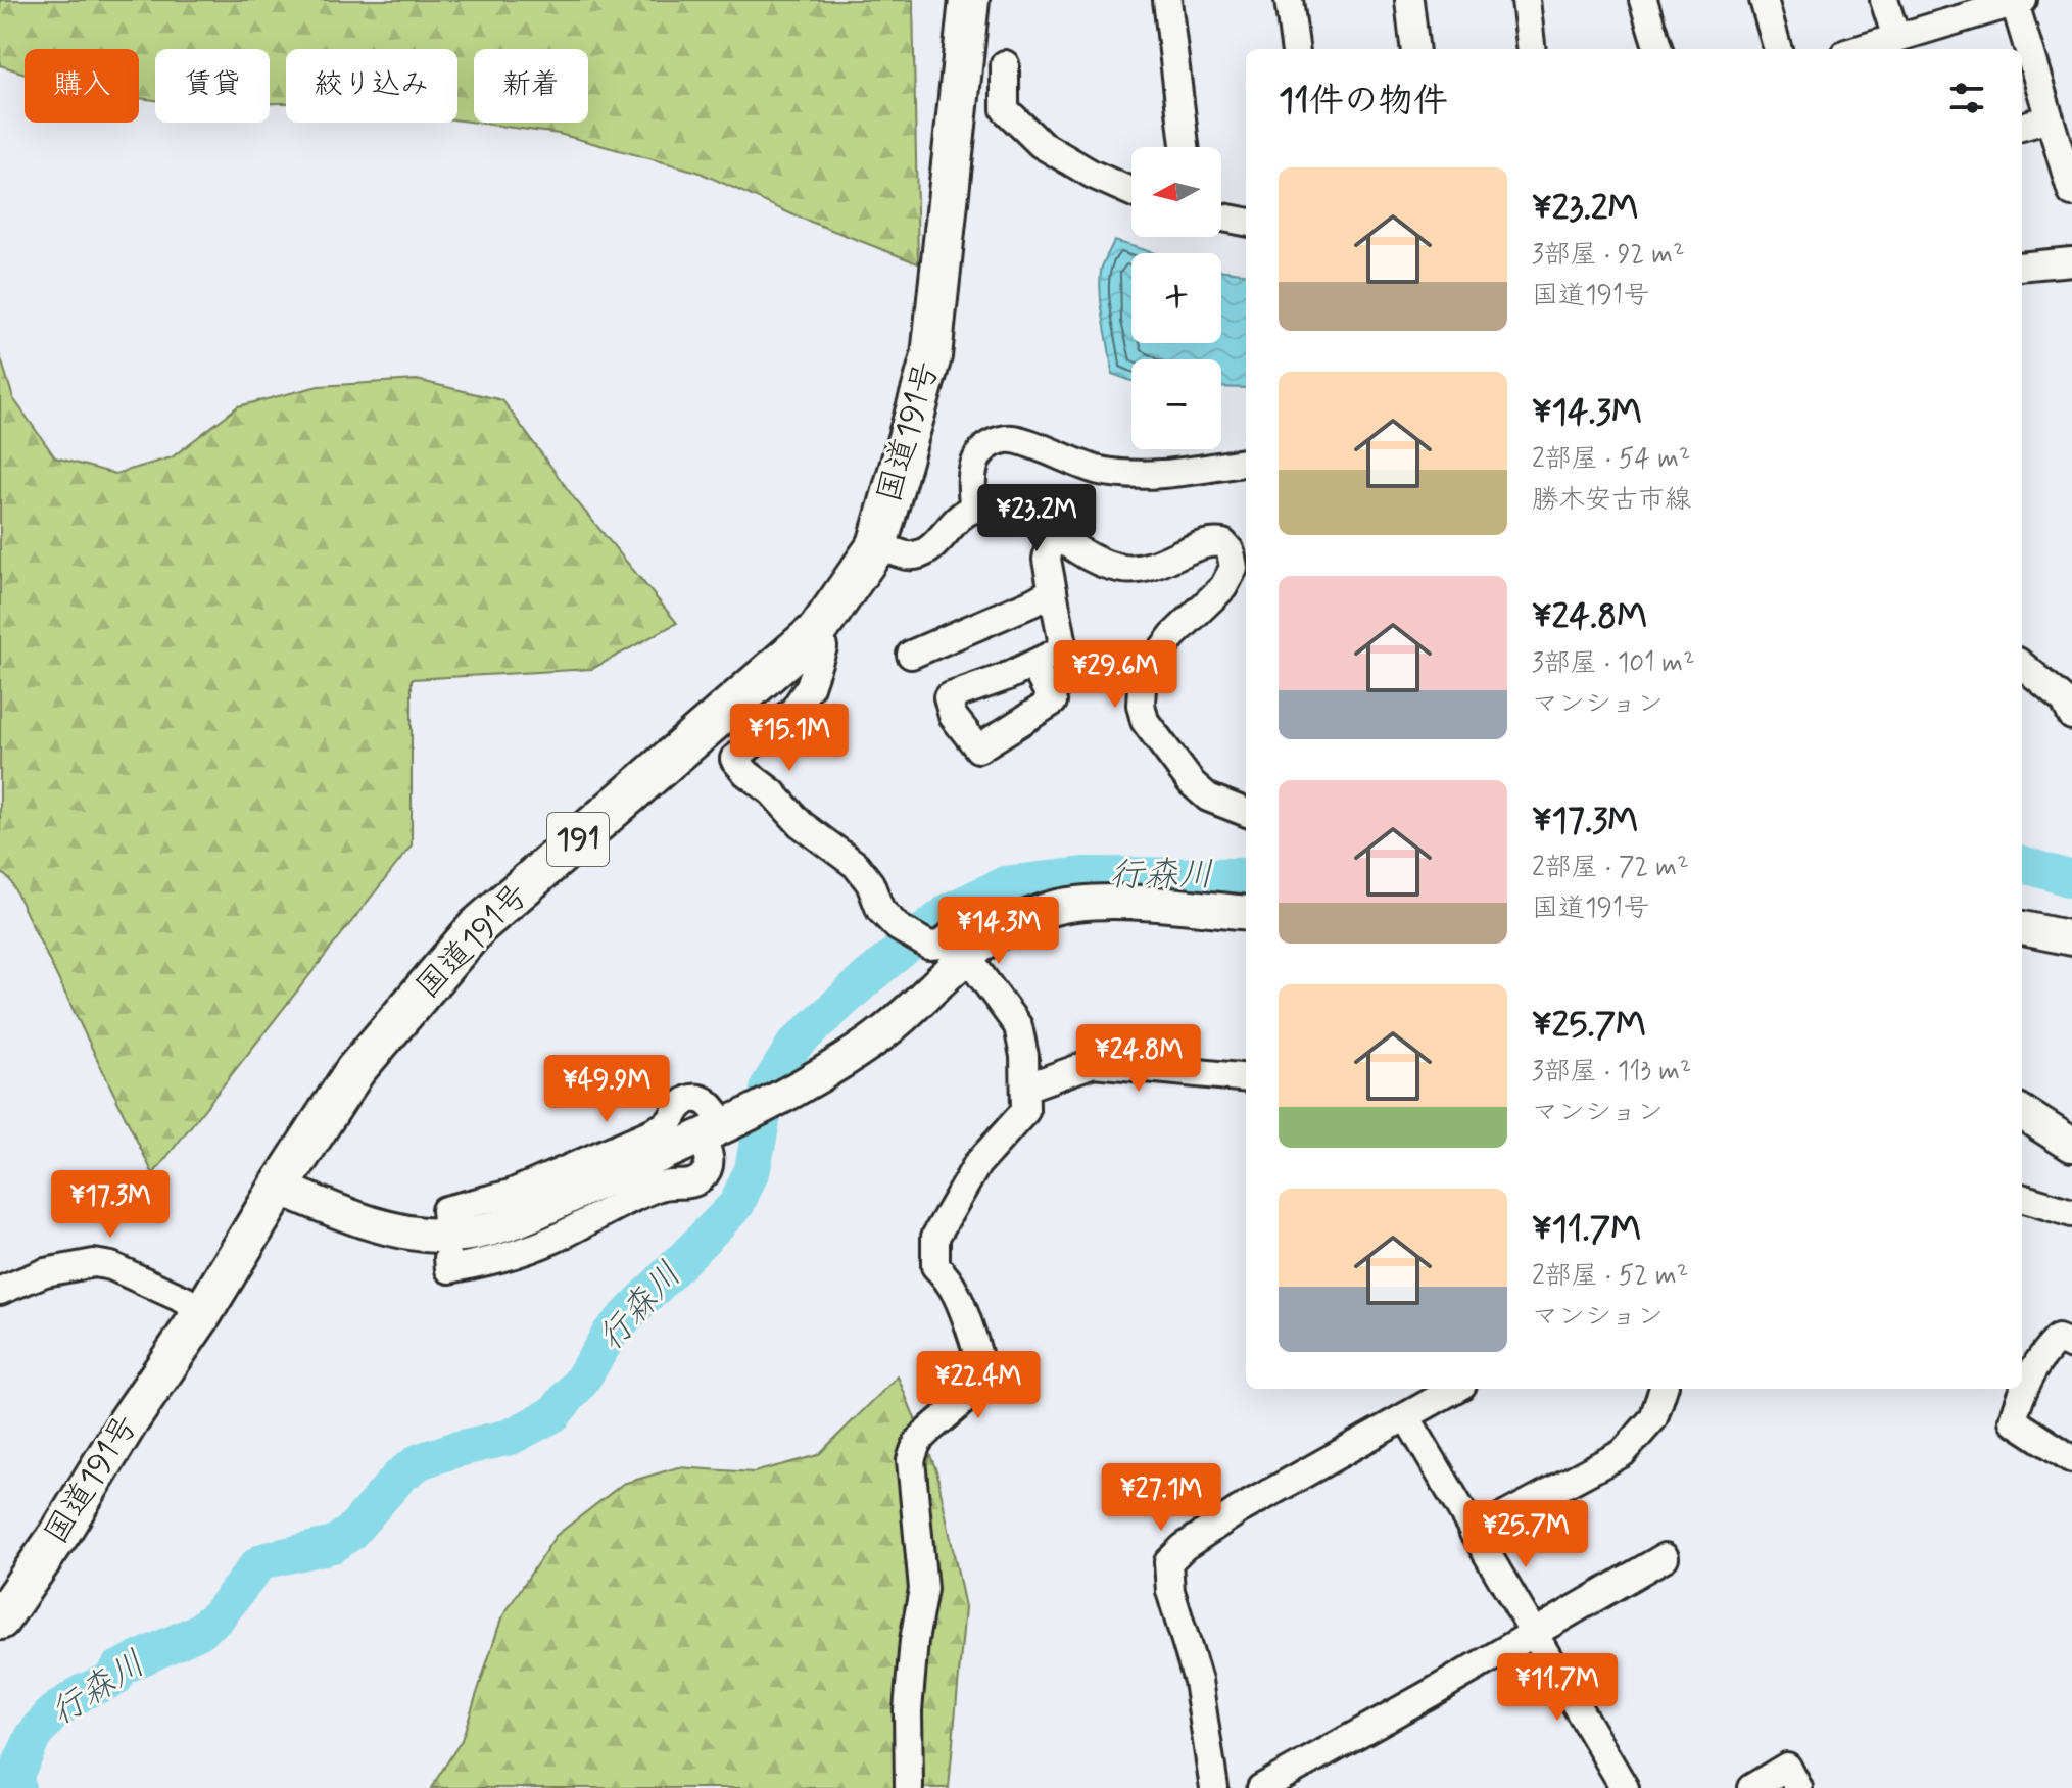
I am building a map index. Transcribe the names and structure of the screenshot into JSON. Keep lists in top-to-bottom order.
{
  "streets": {
    "highway": ["国道191号", "191"]
  },
  "water": ["行森川"],
  "north": "left",
  "page": {
    "chip": [
      "購入",
      "賃貸",
      "絞り込み",
      "新着"
    ],
    "heading": "11件の物件",
    "map_buttons": ["+", "−"],
    "list": [
      {
        "name": "¥23.2M",
        "note": "3部屋 · 92 m² · 国道191号"
      },
      {
        "name": "¥14.3M",
        "note": "2部屋 · 54 m² · 勝木安古市線"
      },
      {
        "name": "¥24.8M",
        "note": "3部屋 · 101 m² · マンション"
      },
      {
        "name": "¥17.3M",
        "note": "2部屋 · 72 m² · 国道191号"
      },
      {
        "name": "¥25.7M",
        "note": "3部屋 · 113 m² · マンション"
      },
      {
        "name": "¥11.7M",
        "note": "2部屋 · 52 m² · マンション"
      }
    ],
    "price": [
      "¥23.2M",
      "¥29.6M",
      "¥15.1M",
      "¥14.3M",
      "¥24.8M",
      "¥49.9M",
      "¥17.3M",
      "¥22.4M",
      "¥27.1M",
      "¥25.7M",
      "¥11.7M"
    ]
  }
}
